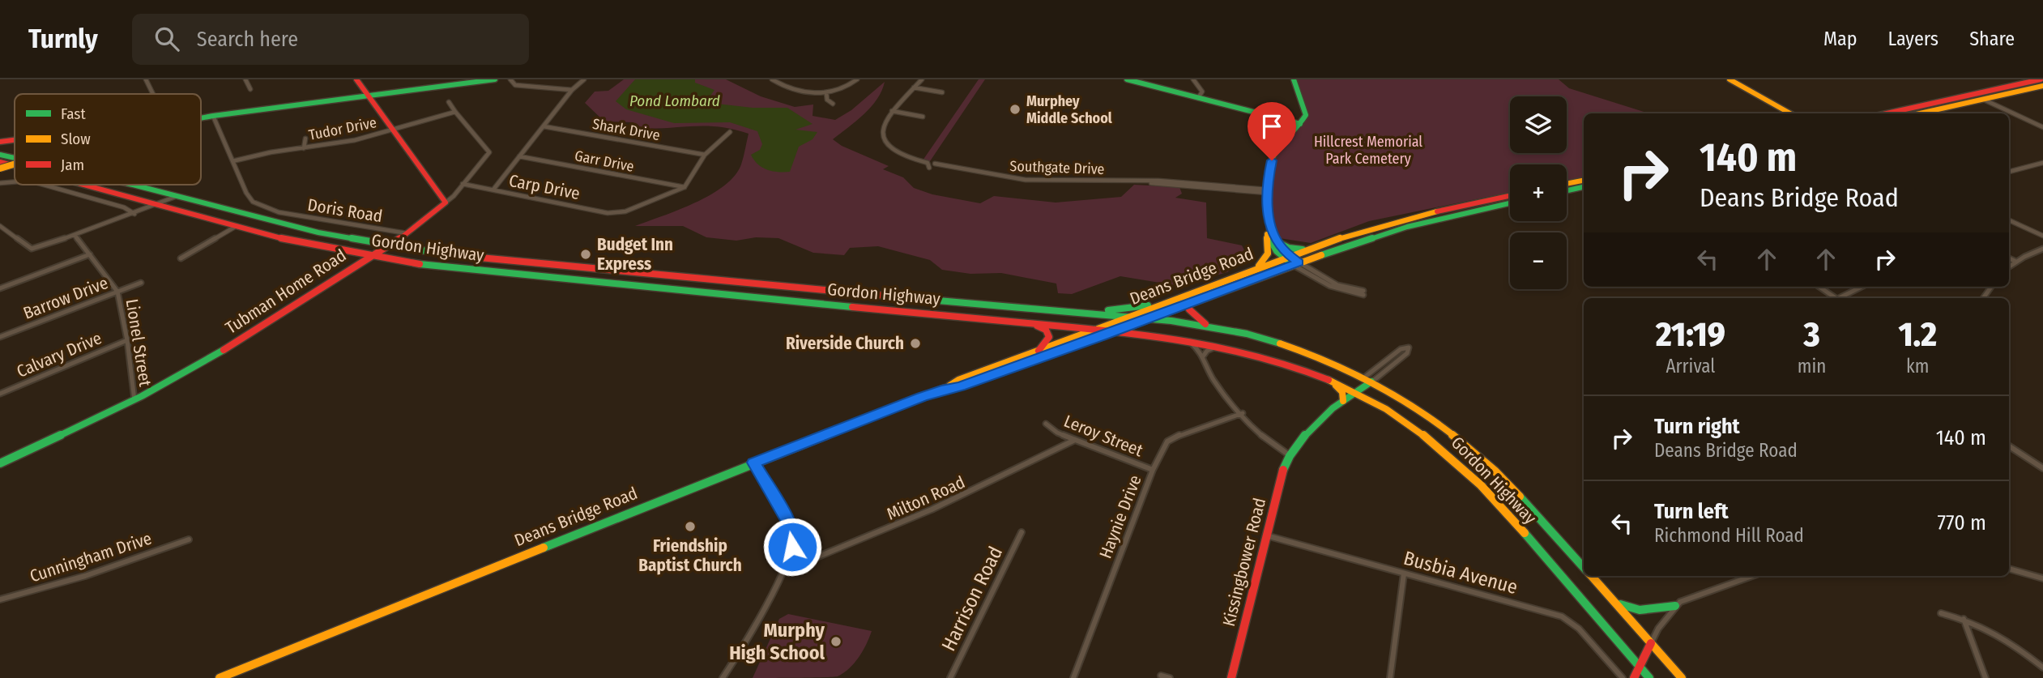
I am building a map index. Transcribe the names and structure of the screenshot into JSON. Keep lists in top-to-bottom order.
{
  "streets": {
    "main road": [
      "Gordon Highway",
      "Deans Bridge Road",
      "Tubman Home Road",
      "Kissingbower Road"
    ],
    "street": [
      "Tudor Drive",
      "Shark Drive",
      "Garr Drive",
      "Southgate Drive",
      "Carp Drive",
      "Doris Road",
      "Barrow Drive",
      "Lionel Street",
      "Calvary Drive",
      "Leroy Street",
      "Milton Road",
      "Haynie Drive",
      "Cunningham Drive",
      "Busbia Avenue",
      "Harrison Road"
    ]
  },
  "crossings": [
    ["Tudor Drive", "Doris Road"],
    ["Garr Drive", "Carp Drive"],
    ["Doris Road", "Tubman Home Road"],
    ["Gordon Highway", "Deans Bridge Road"],
    ["Gordon Highway", "Tubman Home Road"],
    ["Gordon Highway", "Kissingbower Road"],
    ["Tubman Home Road", "Lionel Street"],
    ["Barrow Drive", "Lionel Street"],
    ["Lionel Street", "Calvary Drive"],
    ["Leroy Street", "Milton Road"],
    ["Leroy Street", "Haynie Drive"],
    ["Kissingbower Road", "Busbia Avenue"]
  ],
  "water": ["Pond Lombard"],
  "parks": ["Hillcrest Memorial Park Cemetery"],
  "places": [
    "Murphey Middle School",
    "Budget Inn Express",
    "Riverside Church",
    "Friendship Baptist Church",
    "Murphy High School"
  ],
  "legend": ["Fast", "Slow", "Jam"],
  "page": {
    "header": "Turnly",
    "search": "Search here",
    "nav": ["Map", "Layers", "Share"],
    "map_buttons": ["+", "−"],
    "turn": ["140 m", "Deans Bridge Road"],
    "eta": [
      "21:19",
      "Arrival",
      "3",
      "min",
      "1.2",
      "km"
    ],
    "list": [
      {
        "name": "Turn right",
        "note": "Deans Bridge Road",
        "value": "140 m"
      },
      {
        "name": "Turn left",
        "note": "Richmond Hill Road",
        "value": "770 m"
      }
    ]
  }
}
